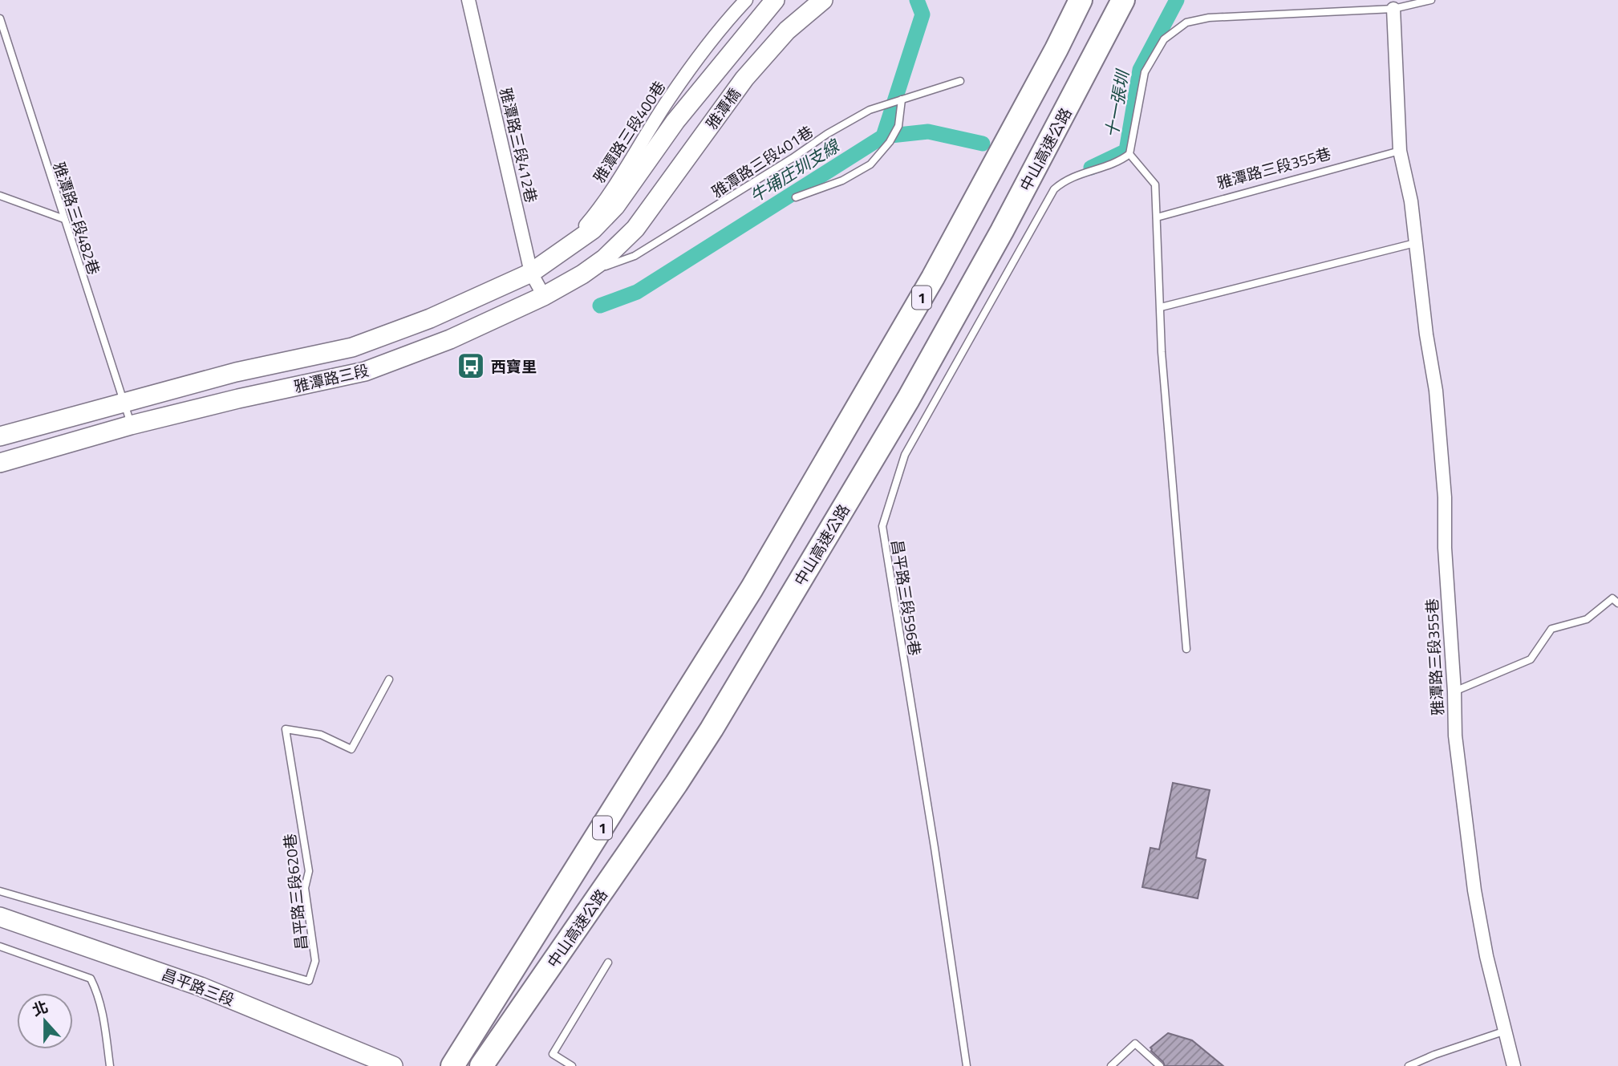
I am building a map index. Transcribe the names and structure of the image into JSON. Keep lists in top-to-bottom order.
{
  "streets": {
    "highway": ["中山高速公路", "1"],
    "street": [
      "雅潭橋",
      "雅潭路三段400巷",
      "雅潭路三段412巷",
      "雅潭路三段355巷",
      "雅潭路三段",
      "昌平路三段"
    ],
    "lane": [
      "雅潭路三段401巷",
      "雅潭路三段482巷",
      "昌平路三段596巷",
      "昌平路三段620巷"
    ]
  },
  "crossings": [
    ["雅潭橋", "雅潭路三段"],
    ["雅潭路三段400巷", "雅潭路三段412巷"],
    ["雅潭路三段400巷", "雅潭路三段"],
    ["雅潭路三段412巷", "雅潭路三段"],
    ["雅潭路三段401巷", "雅潭路三段"],
    ["雅潭路三段482巷", "雅潭路三段"]
  ],
  "water": ["十一張圳", "牛埔庄圳支線"],
  "places": {
    "bus stop": ["西寶里"]
  },
  "north": "top"
}
